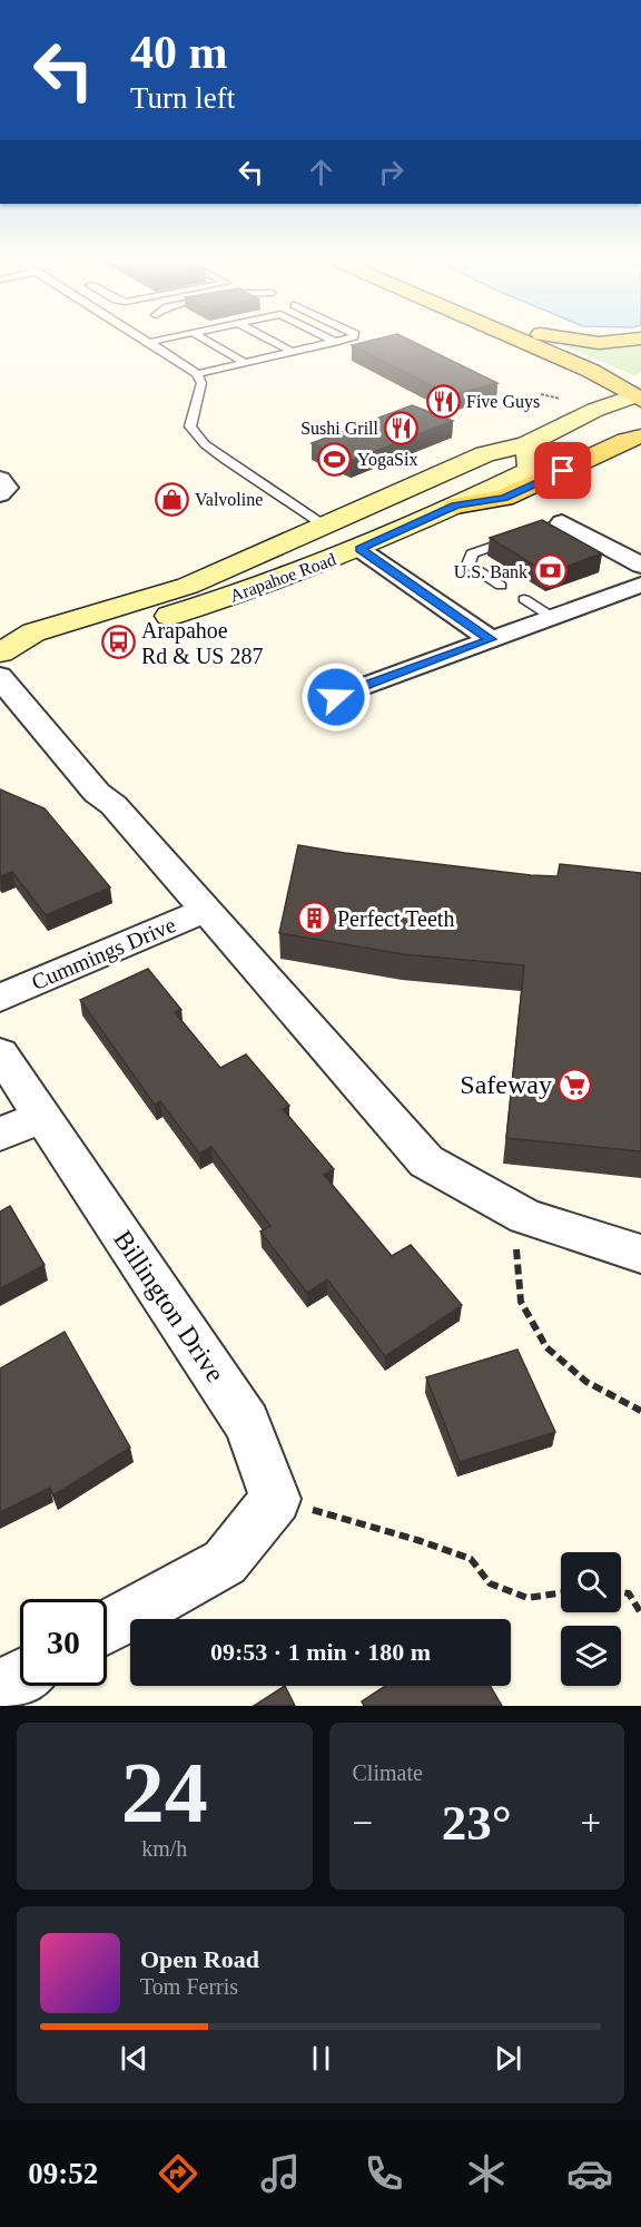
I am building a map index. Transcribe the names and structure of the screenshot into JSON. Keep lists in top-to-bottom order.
{
  "streets": {
    "main road": ["Arapahoe Road"],
    "street": ["Cummings Drive", "Billington Drive"]
  },
  "places": {
    "restaurant": ["Five Guys", "Sushi Grill"],
    "sports": ["YogaSix"],
    "shop": ["Valvoline"],
    "bank": ["U.S. Bank"],
    "bus stop": ["Arapahoe Rd & US 287"],
    "building": ["Perfect Teeth"],
    "supermarket": ["Safeway"]
  },
  "page": {
    "turn": ["40 m", "Turn left"],
    "limit": "30",
    "trip": "09:53 · 1 min · 180 m",
    "tile": [
      ["24", "km/h"],
      "Climate"
    ],
    "heat": ["−", "23°", "+"],
    "song": ["Open Road", "Tom Ferris"],
    "tabs": "09:52"
  }
}
